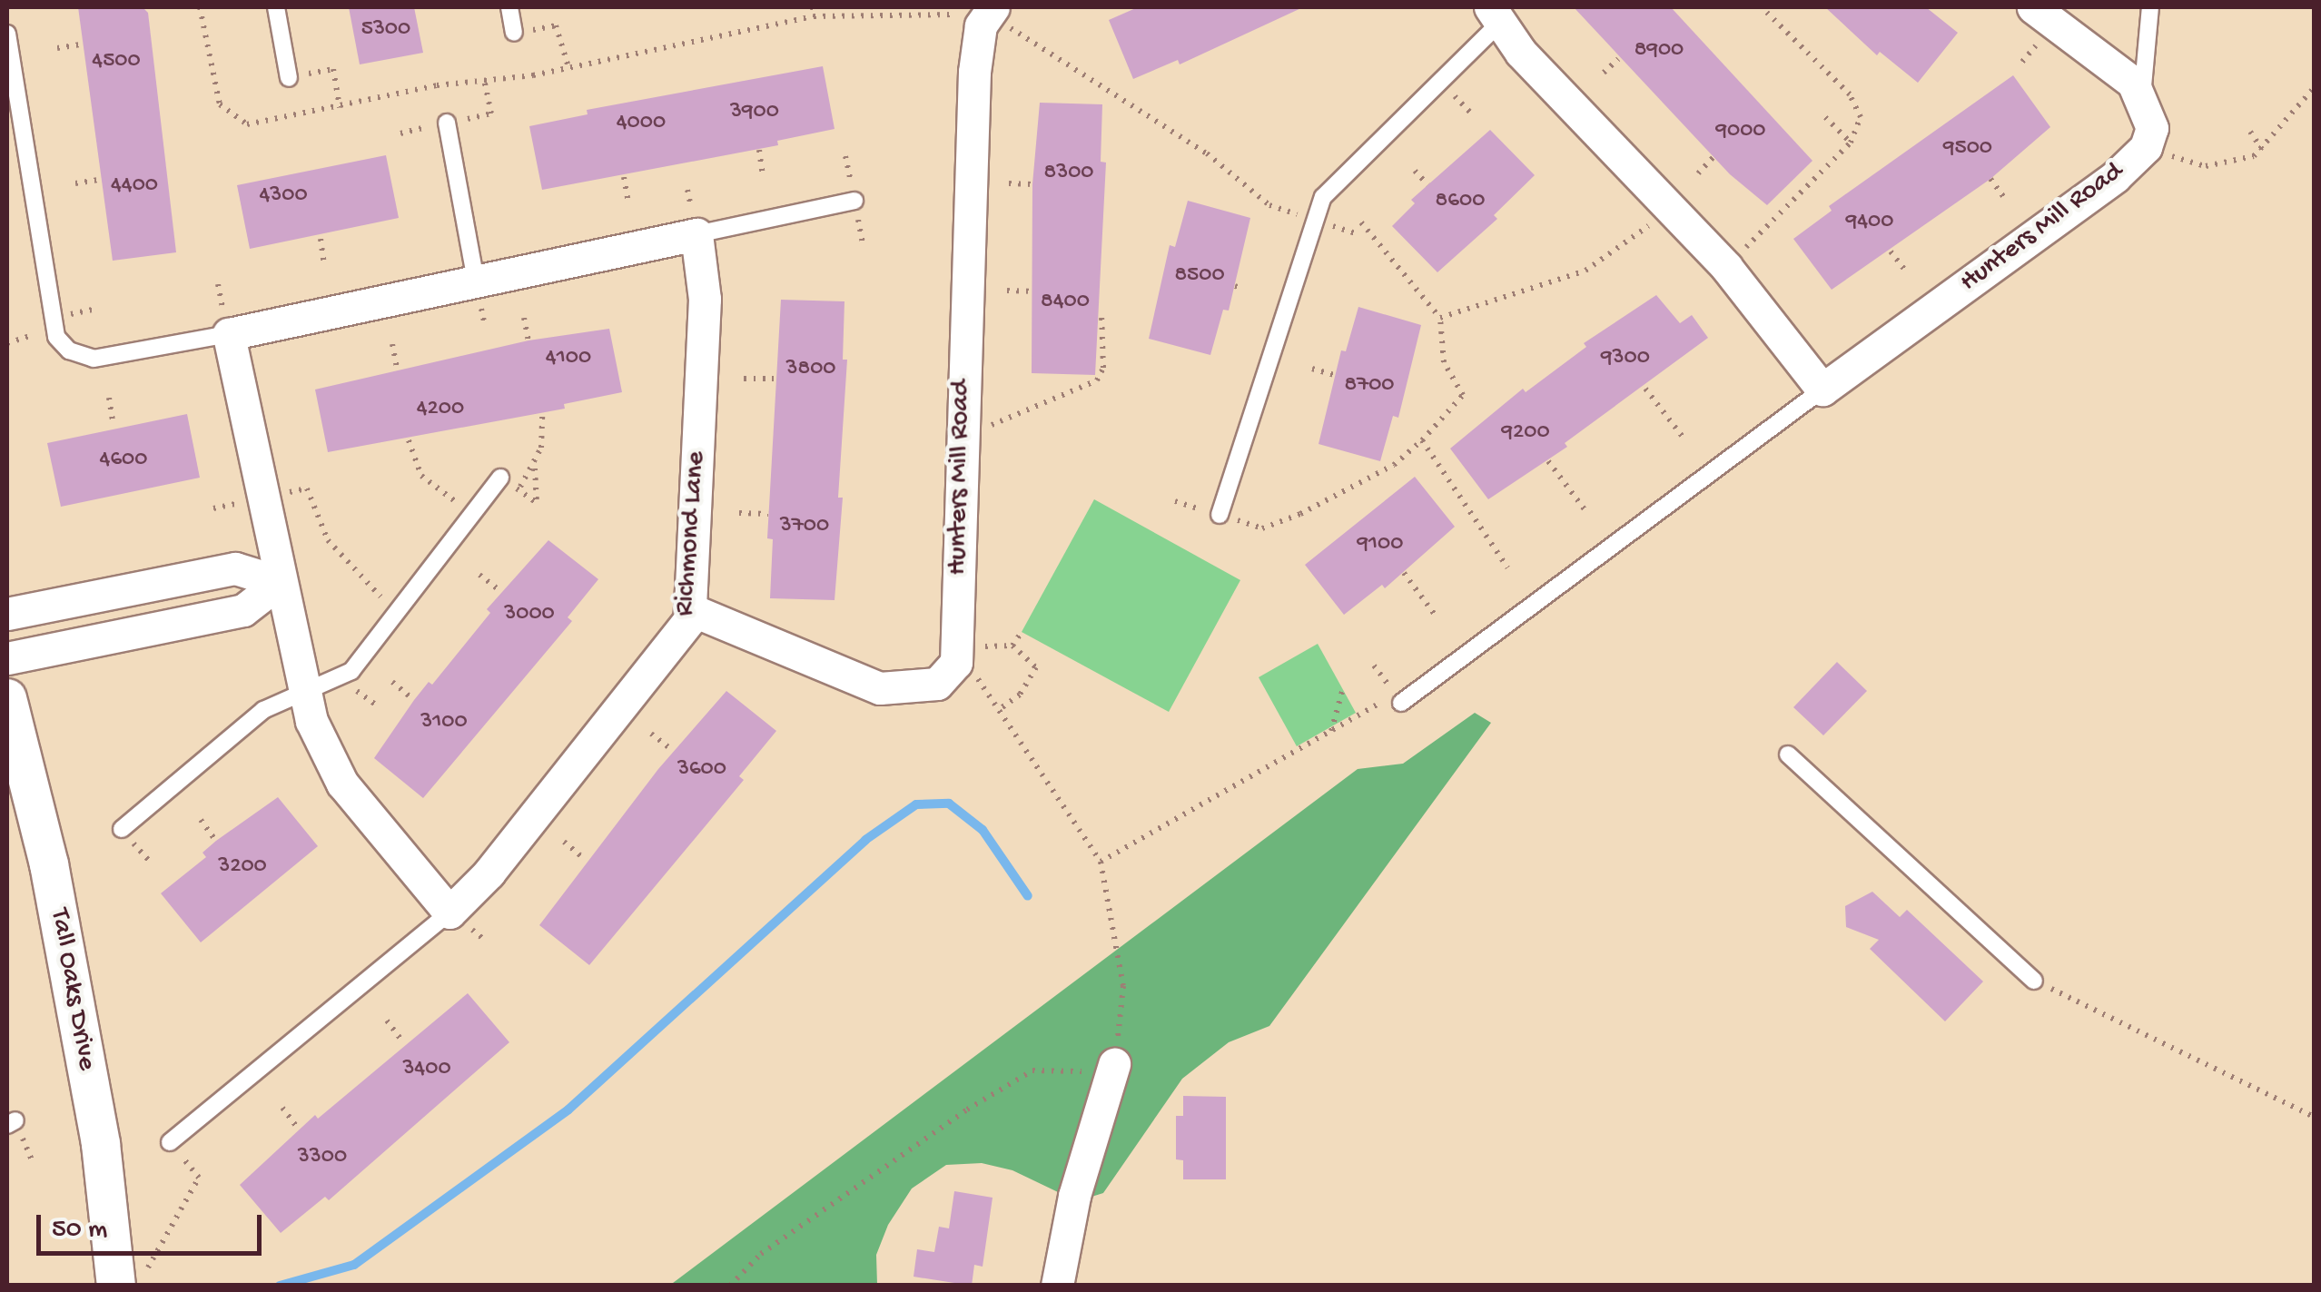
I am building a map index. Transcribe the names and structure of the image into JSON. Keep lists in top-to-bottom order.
{
  "streets": {
    "street": ["Hunters Mill Road", "Richmond Lane", "Tall Oaks Drive"]
  },
  "house_numbers": [
    "5300",
    "8900",
    "4500",
    "3900",
    "4000",
    "9000",
    "9500",
    "8300",
    "4400",
    "4300",
    "8600",
    "9400",
    "8500",
    "8400",
    "4100",
    "9300",
    "3800",
    "8700",
    "4200",
    "9200",
    "4600",
    "3700",
    "9100",
    "3000",
    "3100",
    "3600",
    "3200",
    "3400",
    "3300"
  ],
  "scale_bar": "50 m"
}
